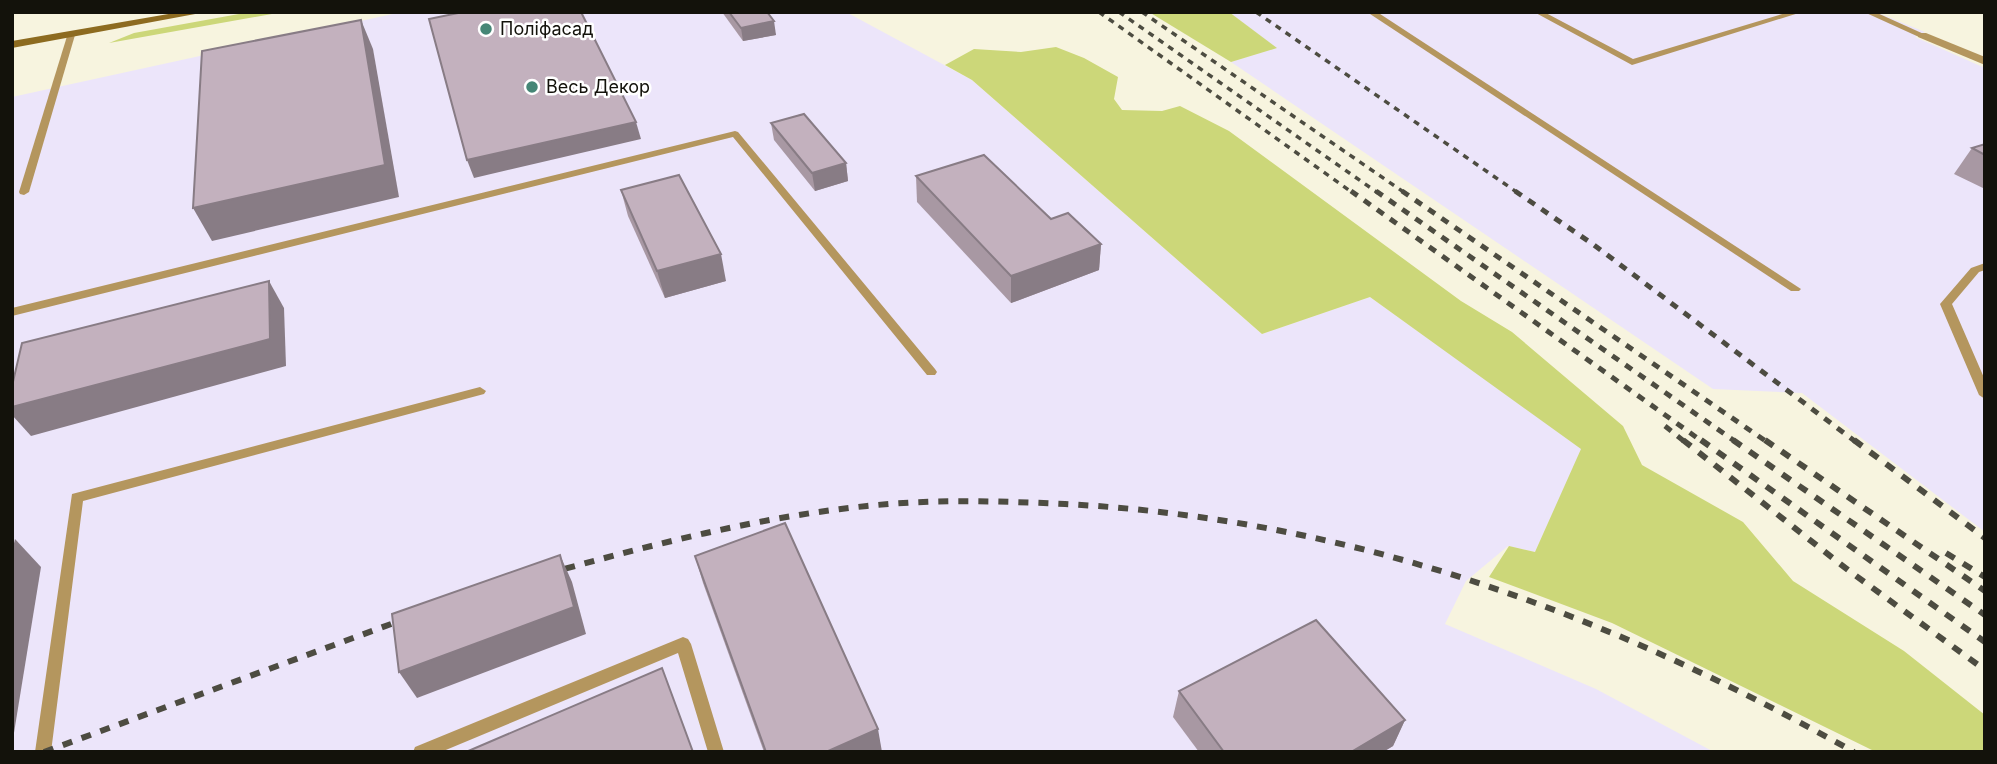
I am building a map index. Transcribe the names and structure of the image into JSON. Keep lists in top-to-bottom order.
{
  "places": ["Поліфасад", "Весь Декор"]
}
